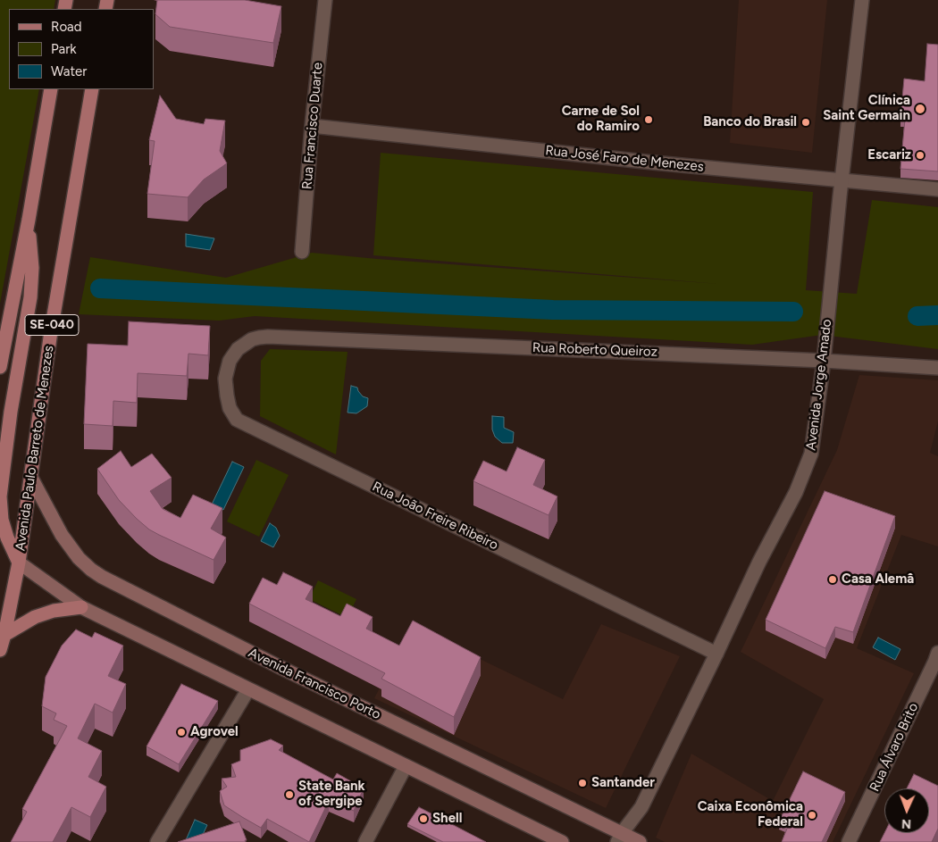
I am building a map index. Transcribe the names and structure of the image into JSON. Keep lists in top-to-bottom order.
{
  "streets": {
    "main road": ["SE-040", "Avenida Paulo Barreto de Menezes", "Avenida Francisco Porto"],
    "street": [
      "Rua Francisco Duarte",
      "Rua José Faro de Menezes",
      "Rua Roberto Queiroz",
      "Avenida Jorge Amado",
      "Rua João Freire Ribeiro",
      "Rua Álvaro Brito"
    ]
  },
  "crossings": [
    ["Rua Francisco Duarte", "Rua José Faro de Menezes"],
    ["Rua José Faro de Menezes", "Avenida Jorge Amado"],
    ["Rua Roberto Queiroz", "Avenida Jorge Amado"],
    ["Rua Roberto Queiroz", "Rua João Freire Ribeiro"],
    ["Avenida Jorge Amado", "Rua João Freire Ribeiro"],
    ["Avenida Jorge Amado", "Avenida Francisco Porto"],
    ["Avenida Paulo Barreto de Menezes", "Avenida Francisco Porto"]
  ],
  "places": [
    "Clínica Saint Germain",
    "Carne de Sol do Ramiro",
    "Banco do Brasil",
    "Escariz",
    "Casa Alemâ",
    "Agrovel",
    "Santander",
    "State Bank of Sergipe",
    "Caixa Econômica Federal",
    "Shell"
  ],
  "legend": ["Road", "Park", "Water"],
  "north": "bottom"
}
